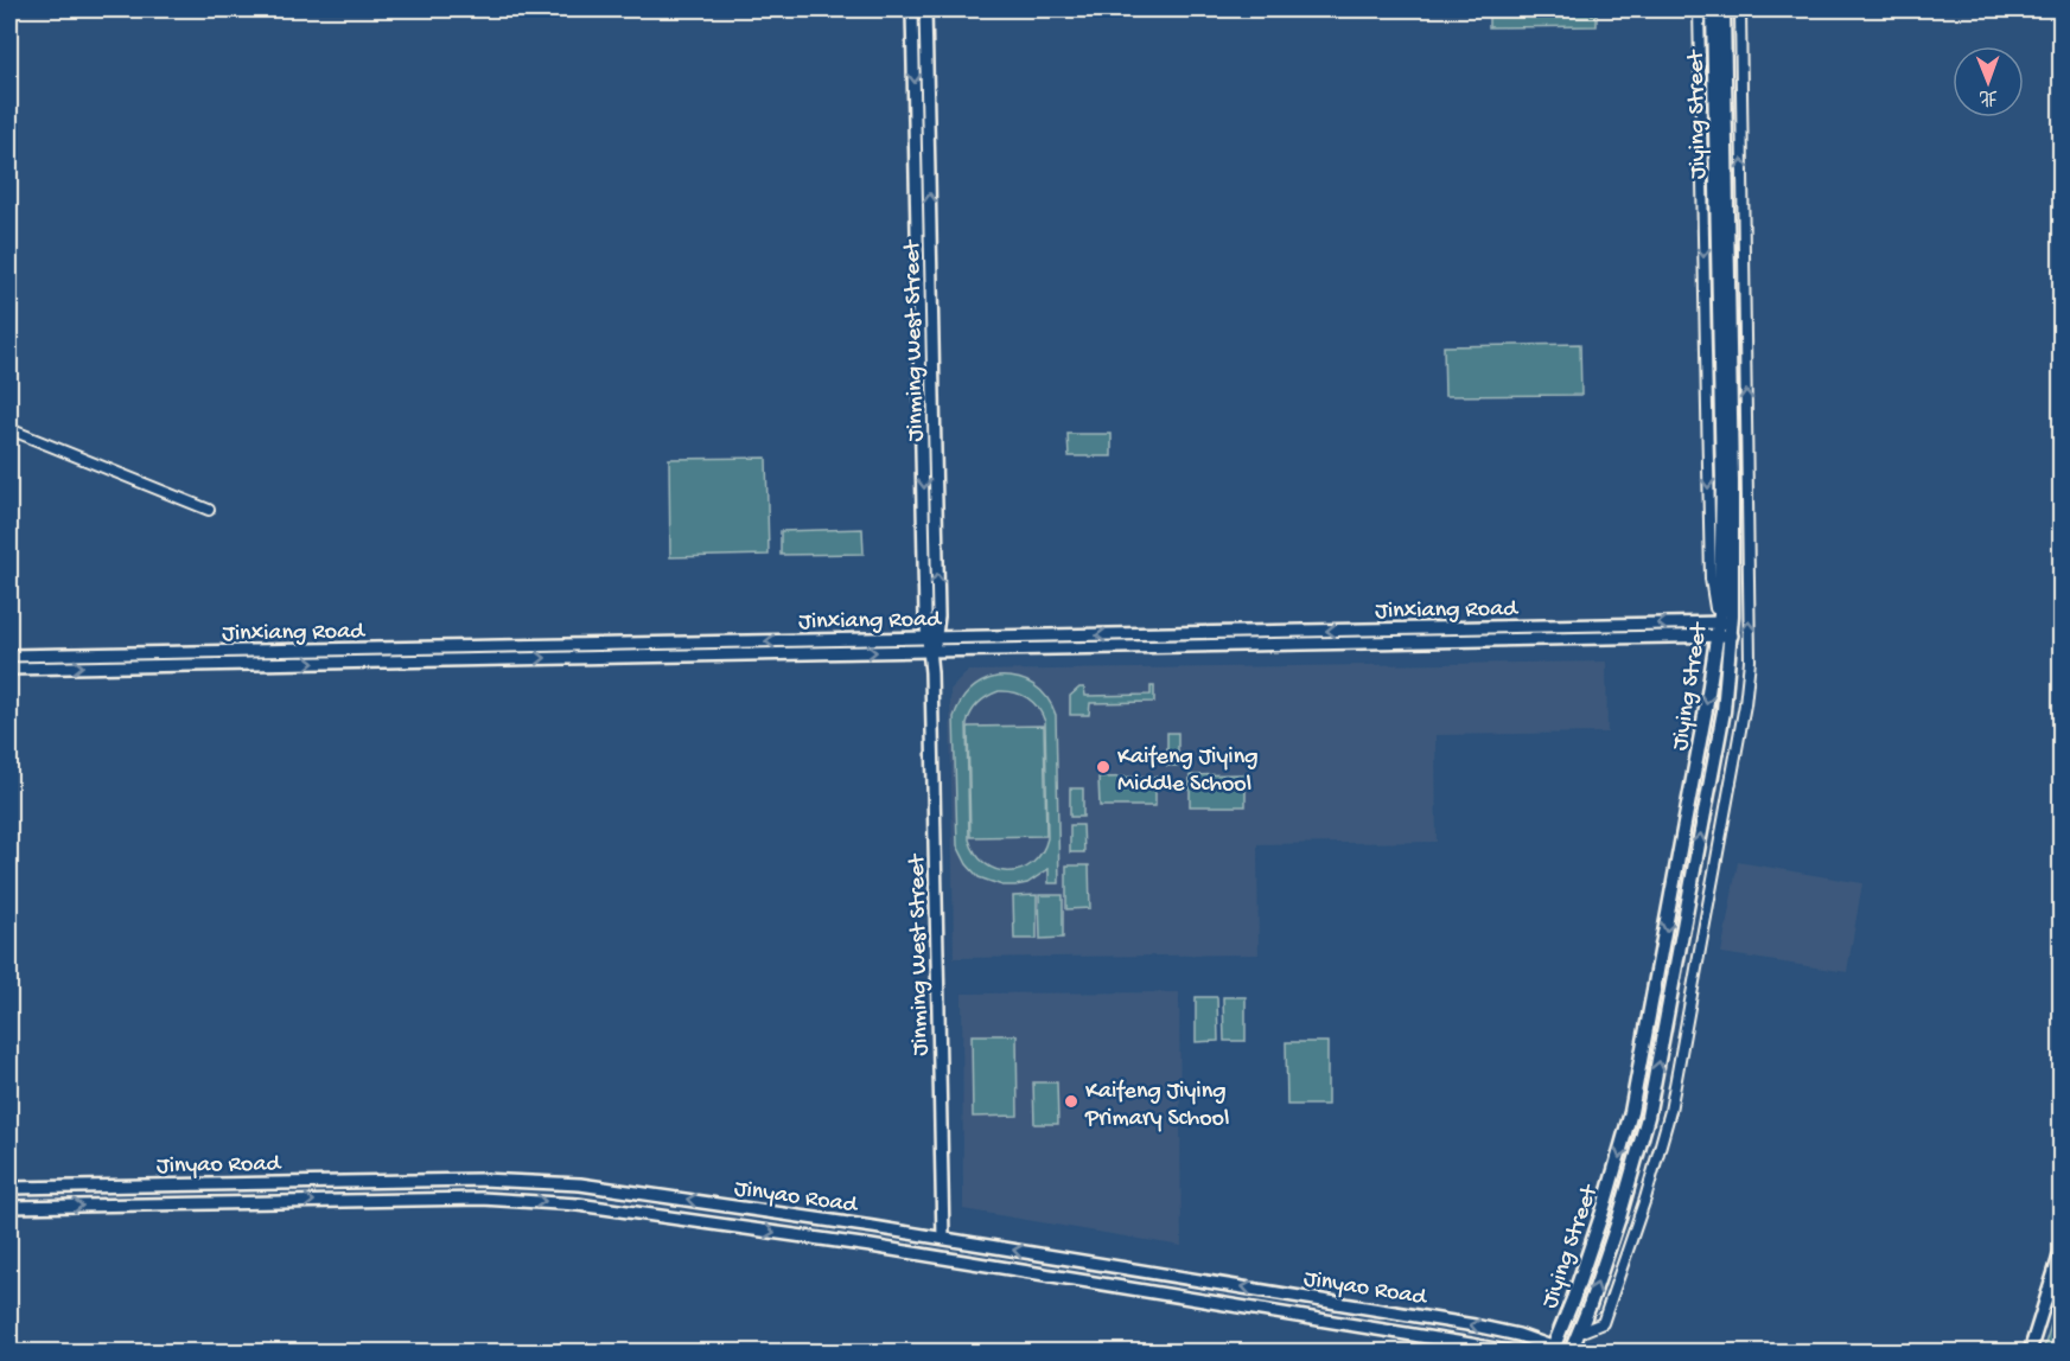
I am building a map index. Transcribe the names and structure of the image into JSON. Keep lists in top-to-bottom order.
{
  "streets": {
    "main road": ["Jiying Street"],
    "street": ["Jinming West Street", "Jinxiang Road", "Jinyao Road"]
  },
  "crossings": [
    ["Jiying Street", "Jinxiang Road"],
    ["Jiying Street", "Jinyao Road"],
    ["Jinming West Street", "Jinxiang Road"],
    ["Jinming West Street", "Jinyao Road"]
  ],
  "places": ["Kaifeng Jiying Middle School", "Kaifeng Jiying Primary School"],
  "north": "bottom"
}
